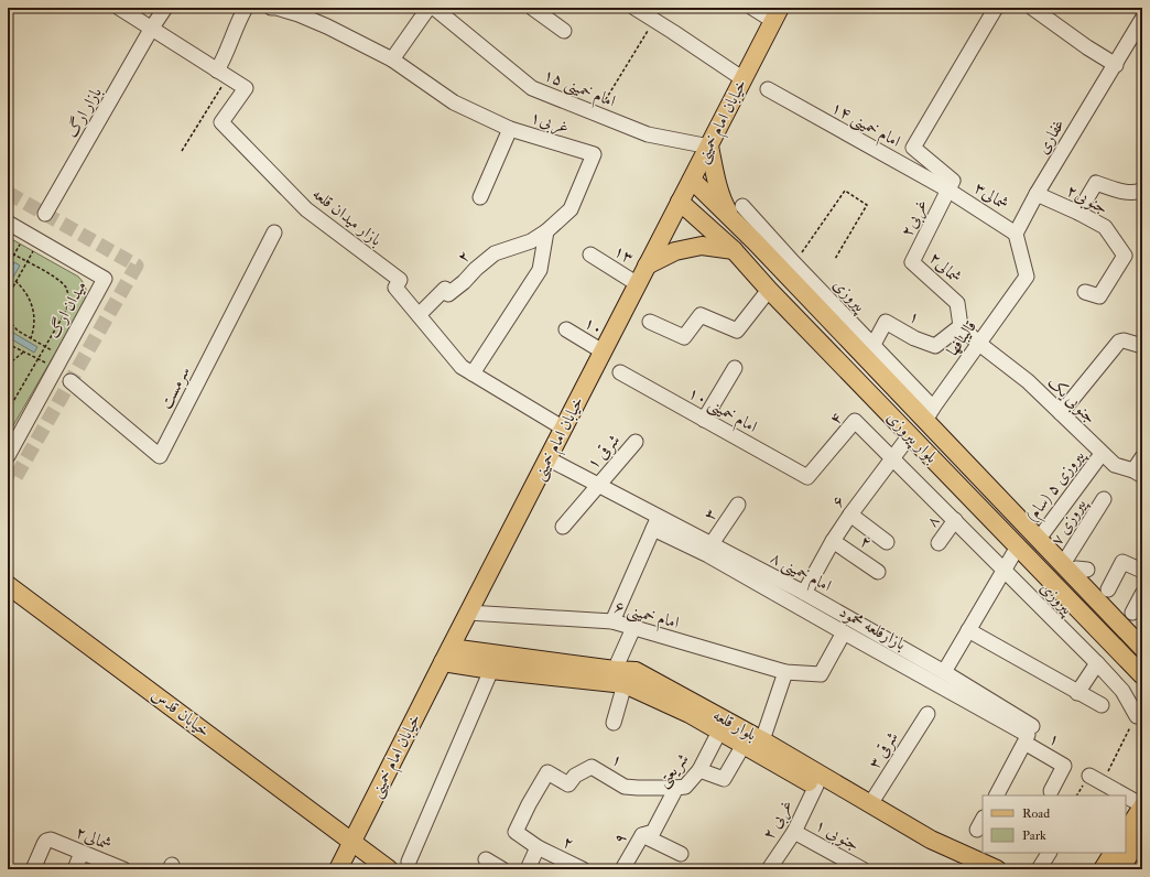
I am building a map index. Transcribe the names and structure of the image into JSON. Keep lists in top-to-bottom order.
{
  "streets": {
    "main road": [
      "خیابان امام خمینی",
      "بلوار پیروزی",
      "خیابان قدس",
      "بلوار قلعه"
    ],
    "street": [
      "امام خمینی ۱۵",
      "بازار ارگ",
      "غربی۱",
      "امام خمینی ۱۴",
      "غفاری",
      "شمالی۳",
      "جنوبی۲",
      "بازار میدان قلعه",
      "غربی۲",
      "۱۳",
      "۲",
      "شمالی۲",
      "پیروزی",
      "میدان ارگ",
      "۱",
      "۱۰",
      "قالیبافها",
      "سرمست",
      "جنوبی یک",
      "امام خمینی ۱۰",
      "۴",
      "۱ شرقی",
      "پیروزی ۵ (سام)",
      "۶",
      "۳",
      "۸",
      "پیروزی ۷",
      "امام خمینی ۸",
      "امام خمینی ۶",
      "بازارقلعه محمود",
      "۳ شرقی",
      "شریعتی",
      "۲ غربی",
      "۱ جنوبی",
      "۹"
    ]
  },
  "crossings": [
    ["امام خمینی ۱۵", "خیابان امام خمینی"],
    ["بازار ارگ", "بازار میدان قلعه"],
    ["خیابان امام خمینی", "بازار میدان قلعه"],
    ["خیابان امام خمینی", "۱۳"],
    ["خیابان امام خمینی", "۱۰"],
    ["خیابان امام خمینی", "بلوار پیروزی"],
    ["خیابان امام خمینی", "امام خمینی ۸"],
    ["خیابان امام خمینی", "امام خمینی ۶"],
    ["خیابان امام خمینی", "خیابان قدس"],
    ["خیابان امام خمینی", "بلوار قلعه"],
    ["غربی۱", "۲"],
    ["امام خمینی ۱۴", "شمالی۳"],
    ["امام خمینی ۱۴", "غربی۲"],
    ["غفاری", "شمالی۳"],
    ["غفاری", "جنوبی۲"],
    ["غفاری", "قالیبافها"],
    ["شمالی۳", "غربی۲"],
    ["شمالی۳", "قالیبافها"],
    ["بازار میدان قلعه", "۲"],
    ["غربی۲", "شمالی۲"],
    ["۲", "۱"],
    ["۲", "۶"],
    ["شمالی۲", "۱"],
    ["پیروزی", "۱"],
    ["پیروزی", "۴"],
    ["پیروزی", "بلوار پیروزی"],
    ["پیروزی", "۶"],
    ["پیروزی", "۸"],
    ["۱", "بلوار پیروزی"],
    ["۱", "امام خمینی ۸"],
    ["۱", "بازارقلعه محمود"],
    ["۱", "شریعتی"],
    ["قالیبافها", "جنوبی یک"],
    ["قالیبافها", "بلوار پیروزی"],
    ["جنوبی یک", "پیروزی ۵ (سام)"],
    ["امام خمینی ۱۰", "۴"],
    ["۴", "۶"],
    ["بلوار پیروزی", "پیروزی ۵ (سام)"],
    ["بلوار پیروزی", "۶"],
    ["بلوار پیروزی", "پیروزی ۷"],
    ["۱ شرقی", "امام خمینی ۸"],
    ["۶", "امام خمینی ۸"],
    ["۳", "امام خمینی ۸"],
    ["امام خمینی ۸", "بازارقلعه محمود"],
    ["امام خمینی ۶", "بازارقلعه محمود"],
    ["بلوار قلعه", "۳ شرقی"],
    ["بلوار قلعه", "شریعتی"],
    ["بلوار قلعه", "۲ غربی"],
    ["شریعتی", "۹"],
    ["۲ غربی", "۱ جنوبی"]
  ],
  "legend": ["Road", "Park"]
}
